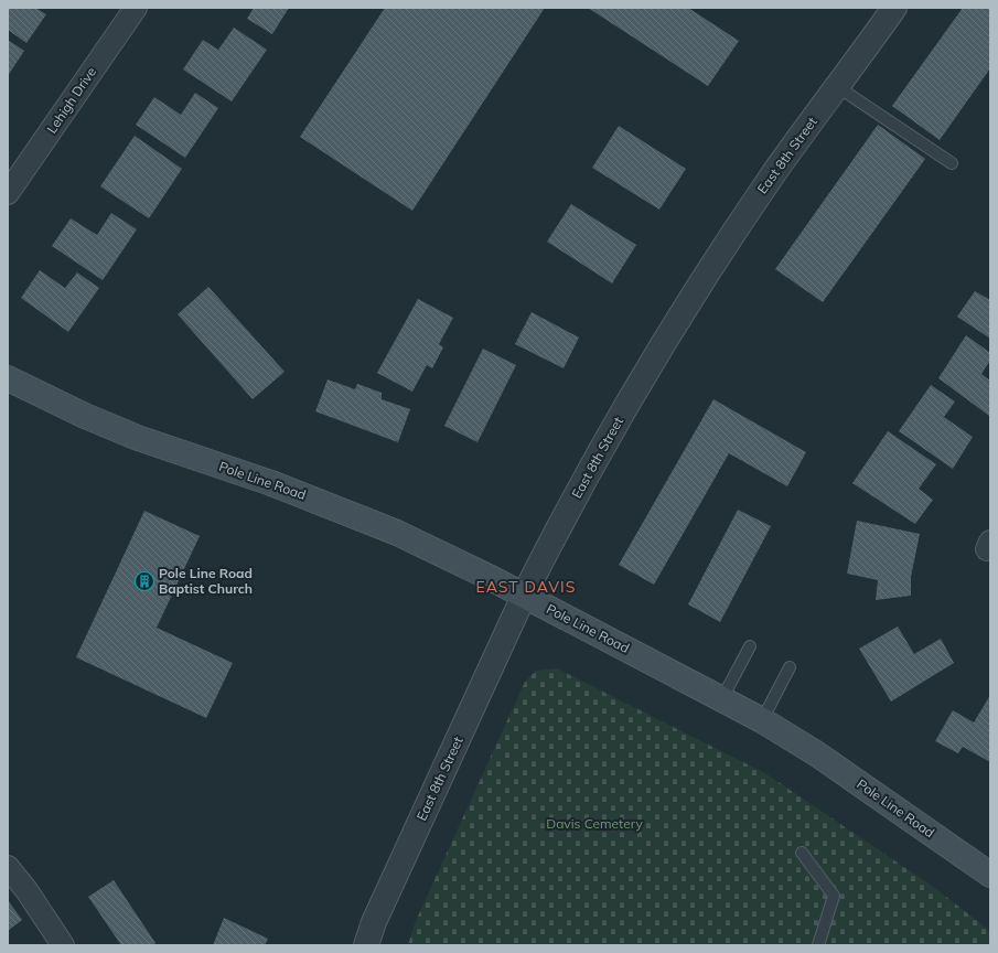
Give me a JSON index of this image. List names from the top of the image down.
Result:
{
  "streets": {
    "main road": ["Pole Line Road"],
    "street": ["Lehigh Drive", "East 8th Street"]
  },
  "crossings": [
    ["East 8th Street", "Pole Line Road"]
  ],
  "districts": ["EAST DAVIS"],
  "parks": ["Davis Cemetery"],
  "places": {
    "building": ["Pole Line Road Baptist Church"]
  }
}
